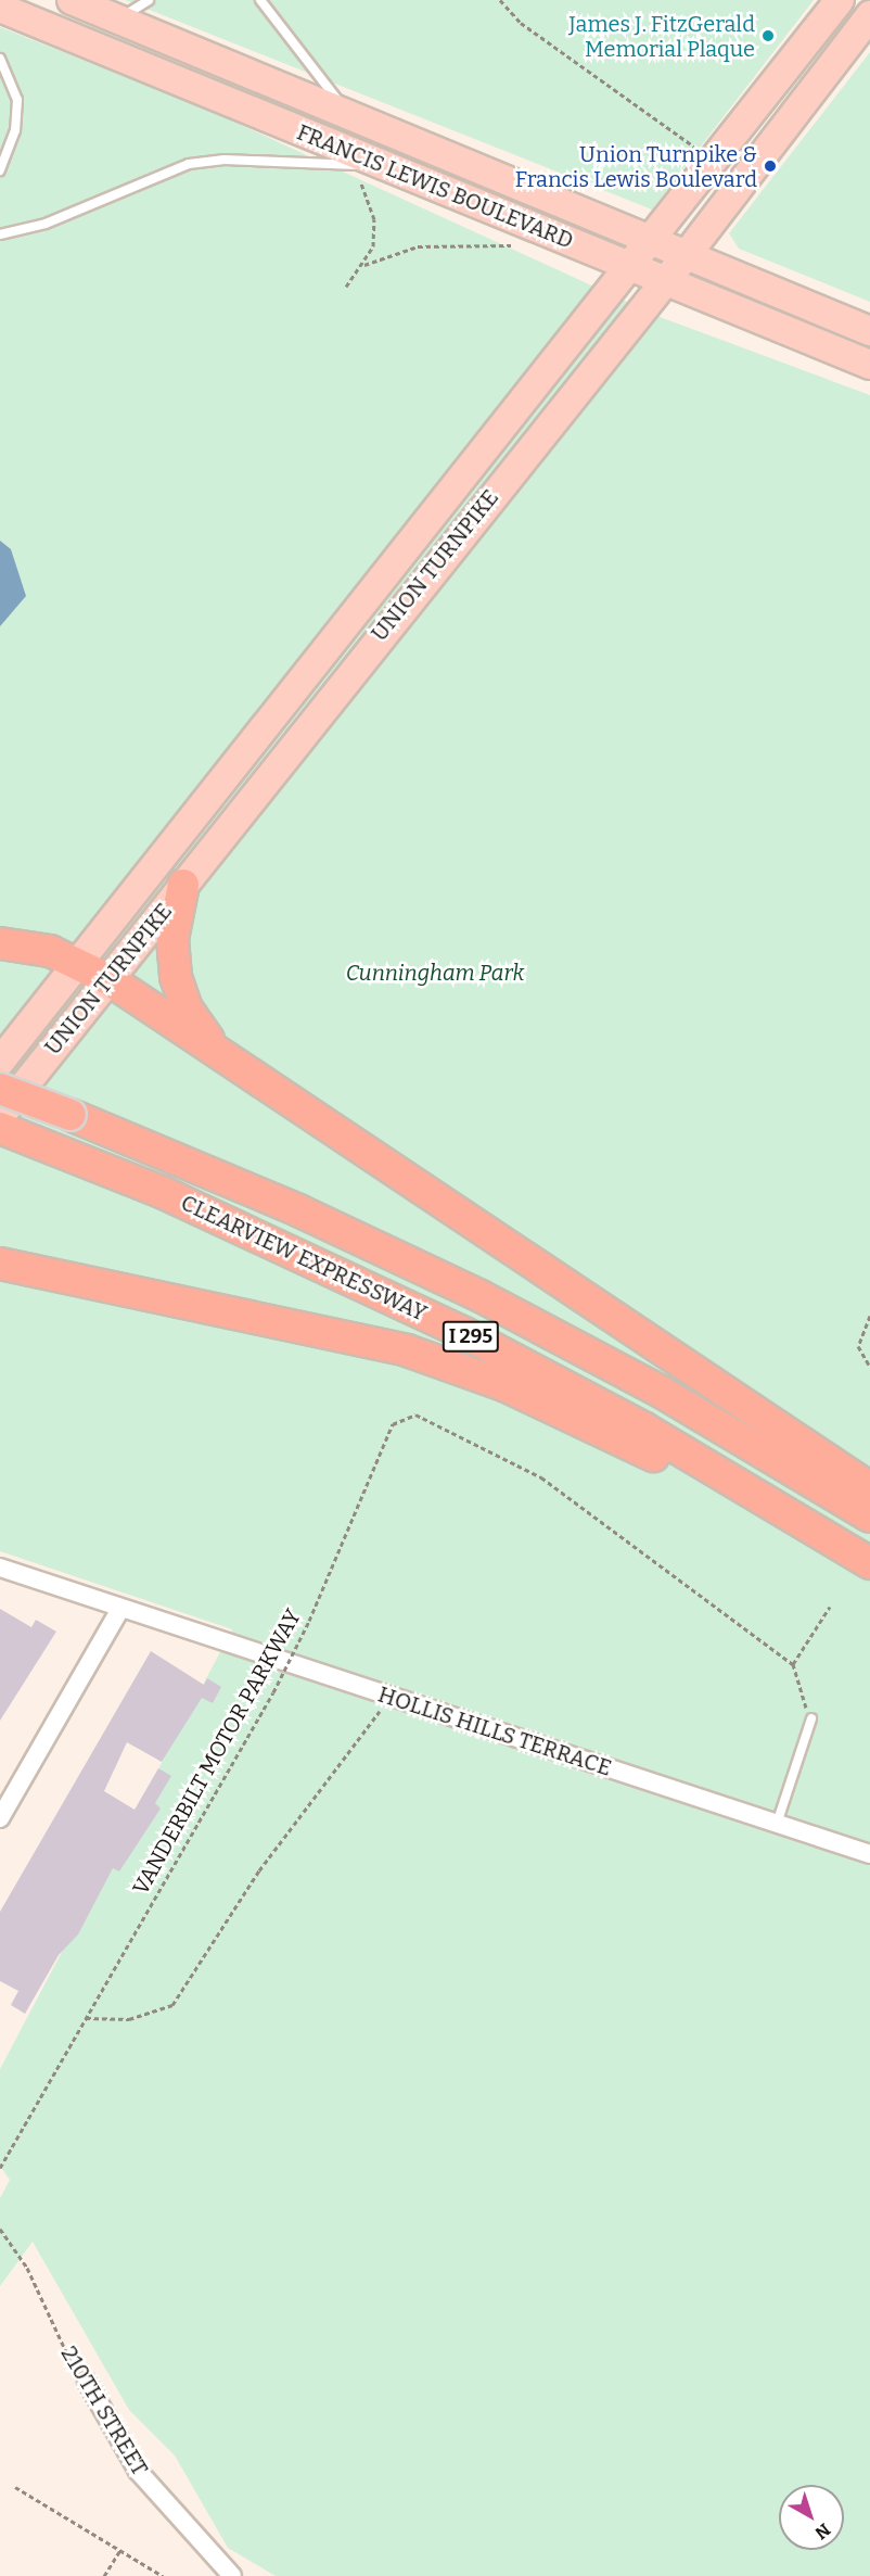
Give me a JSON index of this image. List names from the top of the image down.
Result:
{
  "streets": {
    "highway": ["CLEARVIEW EXPRESSWAY", "I 295"],
    "main road": ["FRANCIS LEWIS BOULEVARD", "UNION TURNPIKE"],
    "street": ["HOLLIS HILLS TERRACE", "210TH STREET"],
    "path": ["VANDERBILT MOTOR PARKWAY"]
  },
  "crossings": [
    ["FRANCIS LEWIS BOULEVARD", "UNION TURNPIKE"]
  ],
  "parks": ["Cunningham Park"],
  "places": ["James J. FitzGerald Memorial Plaque", "Union Turnpike & Francis Lewis Boulevard"],
  "north": "bottom right"
}
